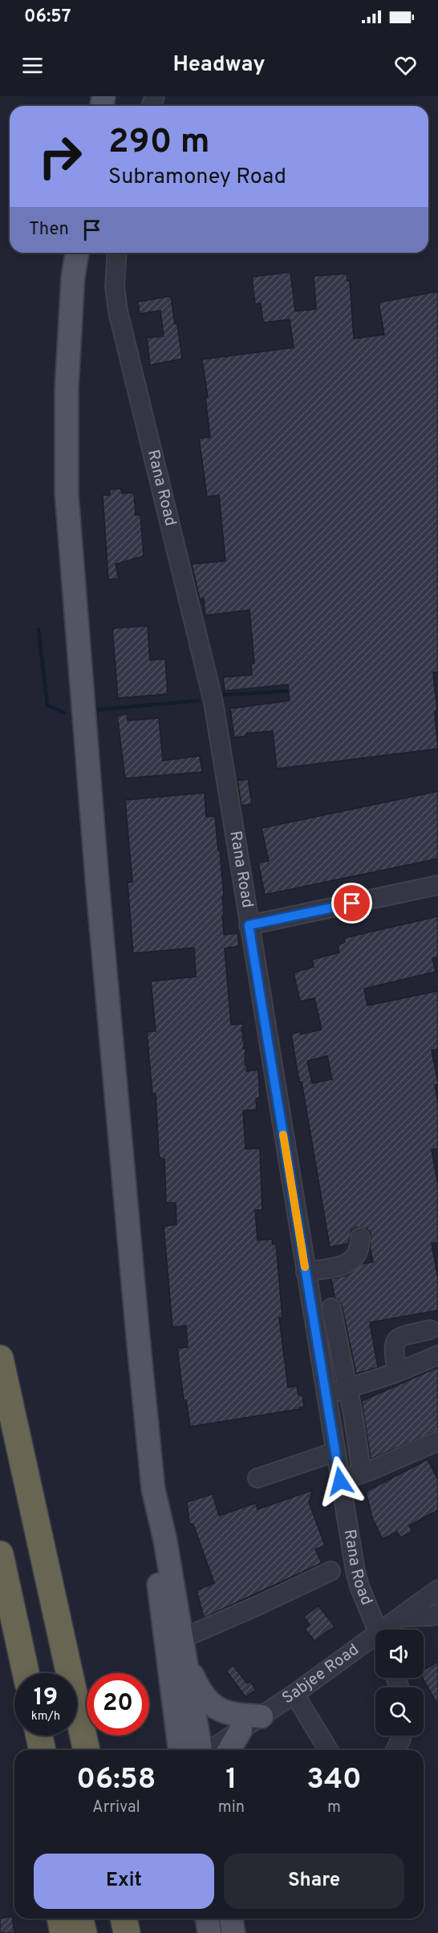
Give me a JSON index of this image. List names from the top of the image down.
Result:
{
  "streets": {
    "street": ["Rana Road", "Sabjee Road"]
  },
  "page": {
    "status": "06:57",
    "header": "Headway",
    "turn": ["290 m", "Subramoney Road"],
    "then": "Then",
    "speed": "19 km/h",
    "limit": "20",
    "eta": [
      "06:58",
      "Arrival",
      "1",
      "min",
      "340",
      "m"
    ],
    "buttons": ["Exit", "Share"]
  }
}
